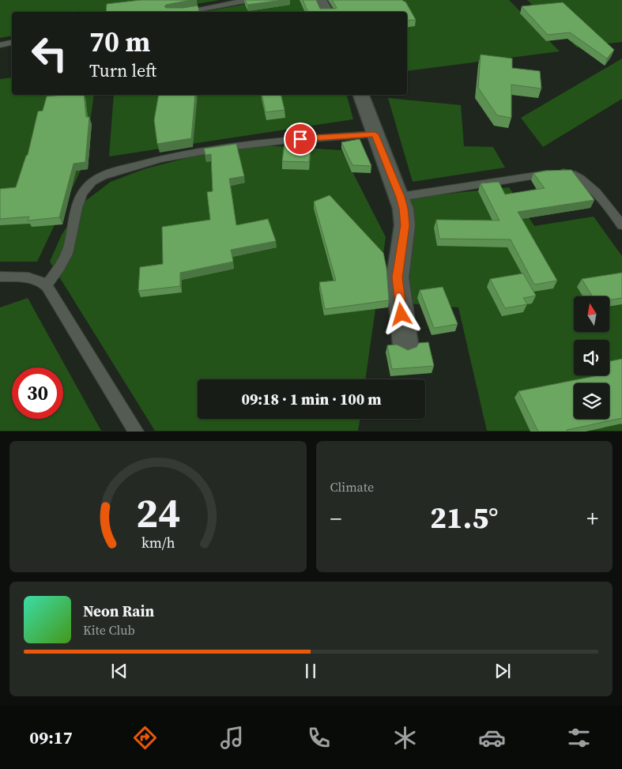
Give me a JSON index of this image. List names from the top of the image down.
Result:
{
  "north": "top",
  "page": {
    "turn": ["70 m", "Turn left"],
    "limit": "30",
    "trip": "09:18 · 1 min · 100 m",
    "tile": "Climate",
    "heat": ["−", "21.5°", "+"],
    "song": ["Neon Rain", "Kite Club"],
    "tabs": "09:17",
    "gauge": ["24", "km/h"]
  }
}
